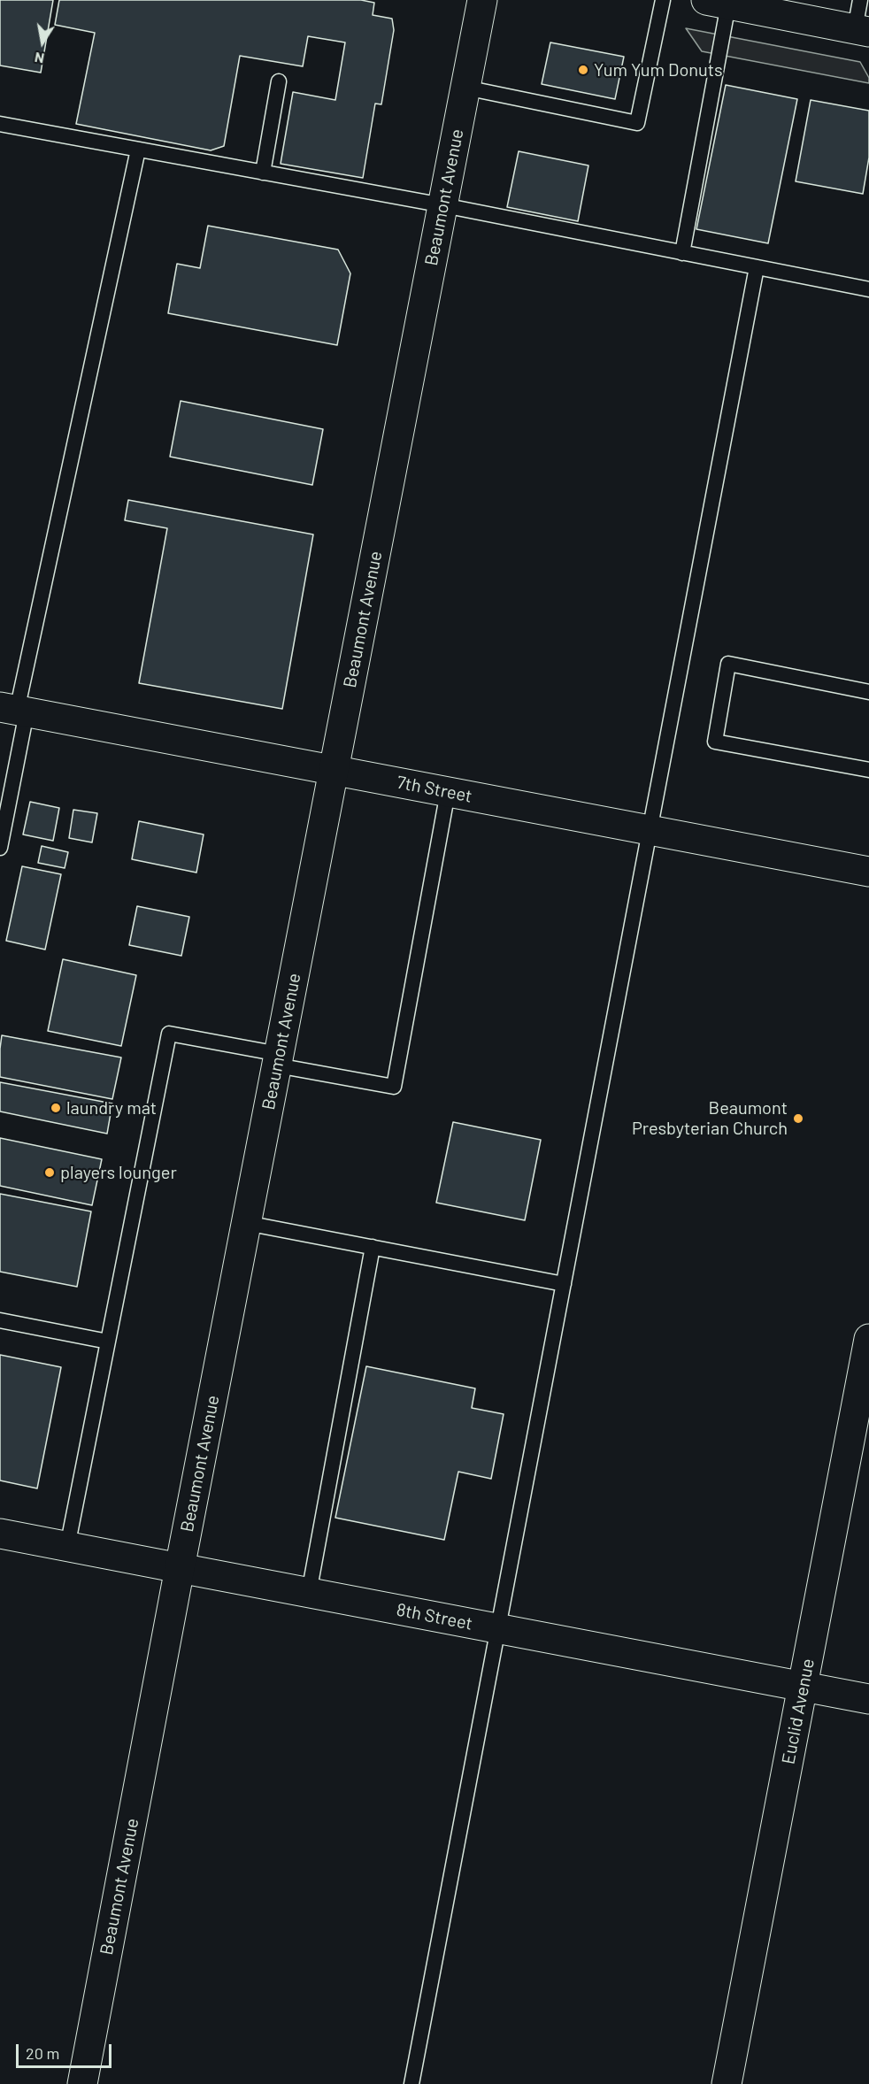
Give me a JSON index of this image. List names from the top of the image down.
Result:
{
  "streets": {
    "street": [
      "Beaumont Avenue",
      "7th Street",
      "8th Street",
      "Euclid Avenue"
    ]
  },
  "crossings": [
    ["Beaumont Avenue", "7th Street"],
    ["Beaumont Avenue", "8th Street"],
    ["8th Street", "Euclid Avenue"]
  ],
  "places": [
    "Yum Yum Donuts",
    "laundry mat",
    "Beaumont Presbyterian Church",
    "players lounger"
  ],
  "scale_bar": "20 m",
  "north": "bottom"
}
